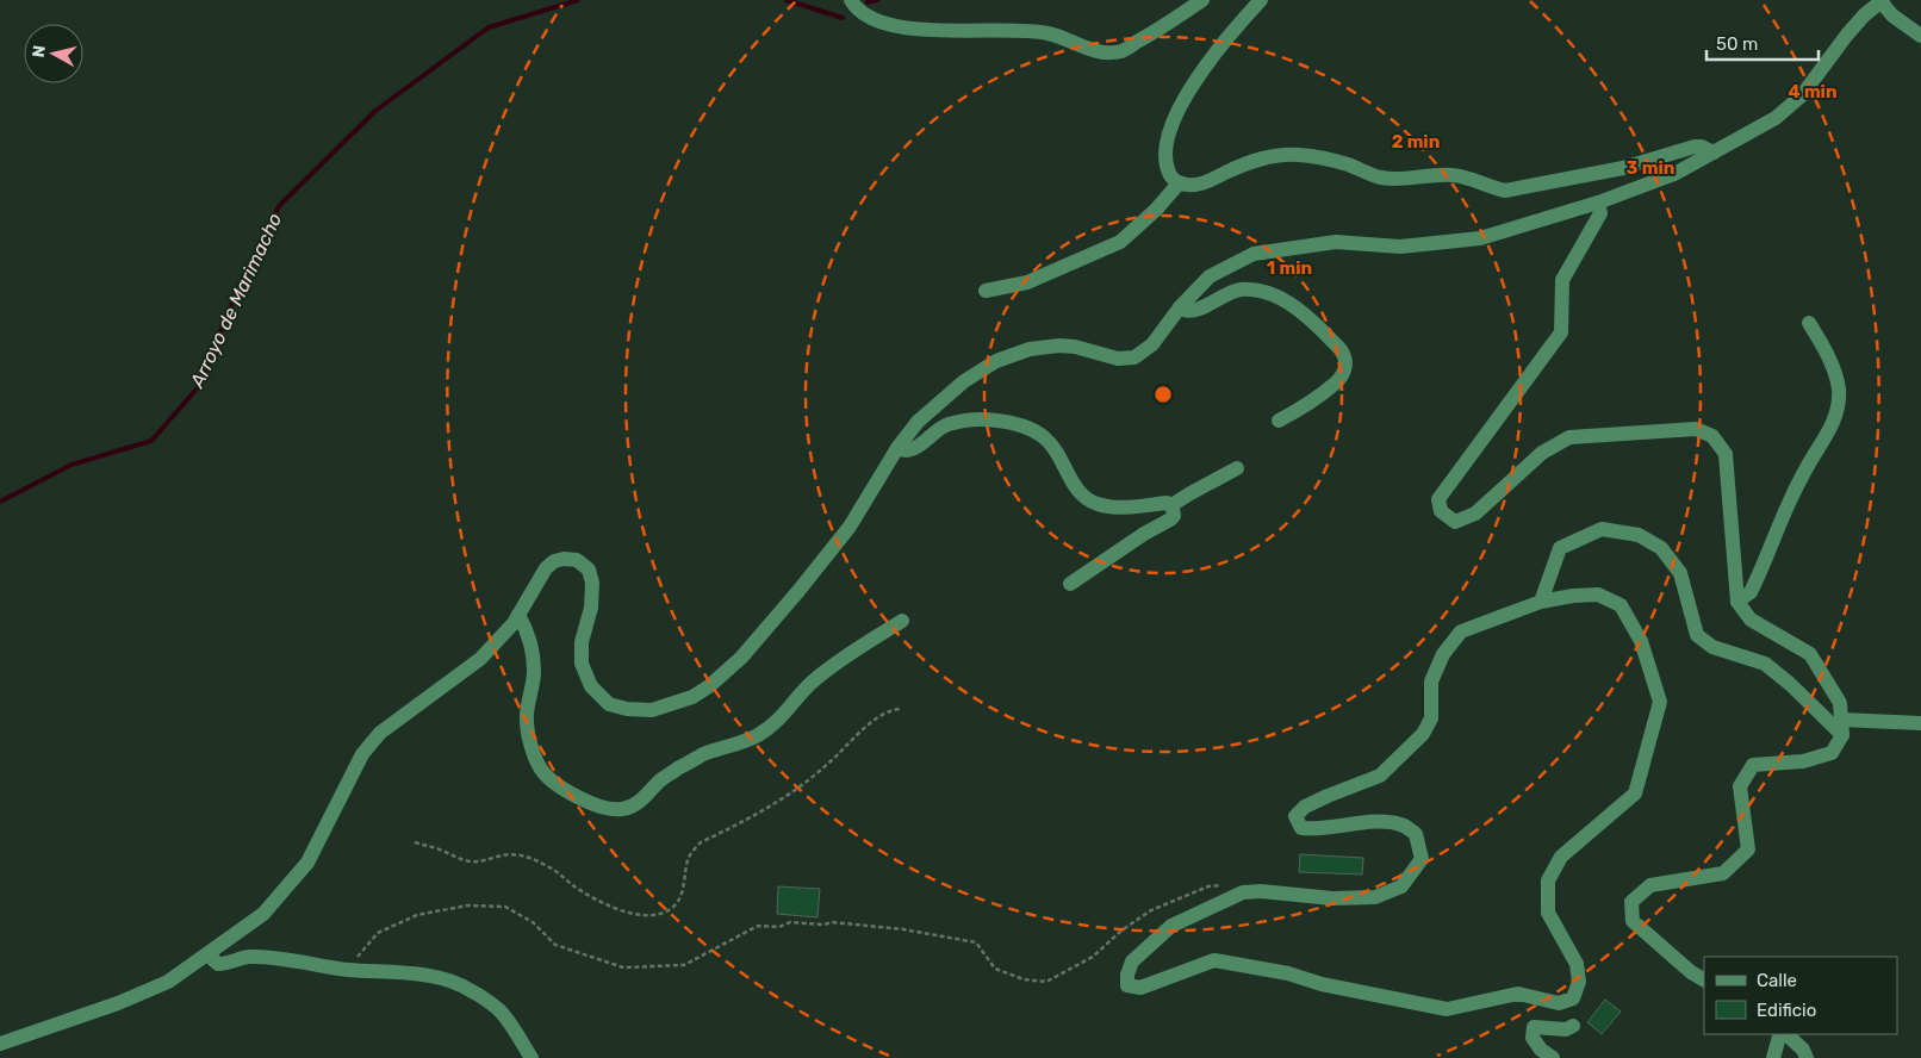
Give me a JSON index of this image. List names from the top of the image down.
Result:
{
  "water": ["Arroyo de Marimacho"],
  "legend": ["Calle", "Edificio"],
  "scale_bar": "50 m",
  "north": "left",
  "rings": [
    "4 min",
    "2 min",
    "3 min",
    "1 min"
  ]
}
